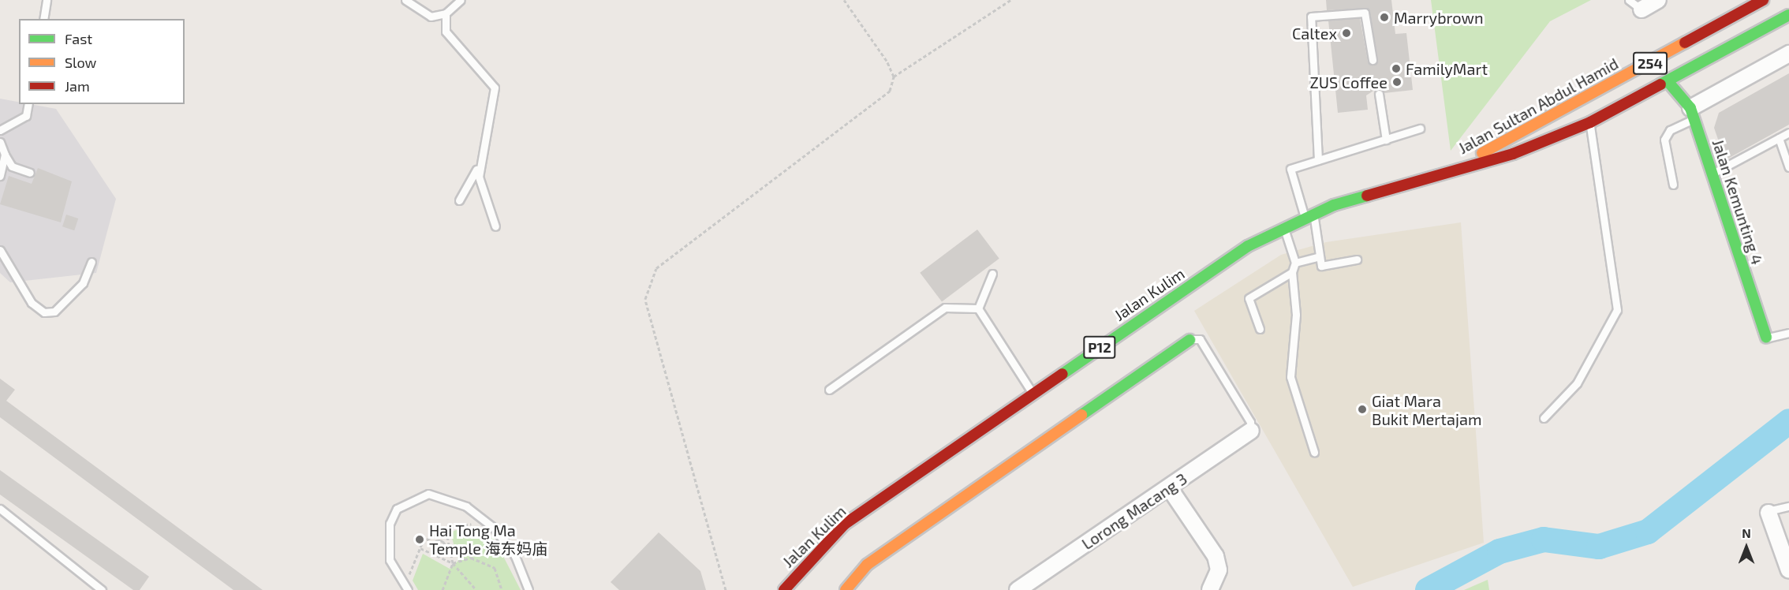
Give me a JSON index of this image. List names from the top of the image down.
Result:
{
  "streets": {
    "main road": [
      "254",
      "Jalan Sultan Abdul Hamid",
      "Jalan Kemunting 4",
      "Jalan Kulim",
      "P12"
    ],
    "street": ["Lorong Macang 3"]
  },
  "crossings": [
    ["Jalan Sultan Abdul Hamid", "Jalan Kemunting 4"],
    ["Jalan Sultan Abdul Hamid", "Jalan Kulim"]
  ],
  "places": [
    "Marrybrown",
    "Caltex",
    "FamilyMart",
    "ZUS Coffee",
    "Giat Mara Bukit Mertajam",
    "Hai Tong Ma Temple 海东妈庙"
  ],
  "legend": ["Fast", "Slow", "Jam"],
  "north": "top"
}
